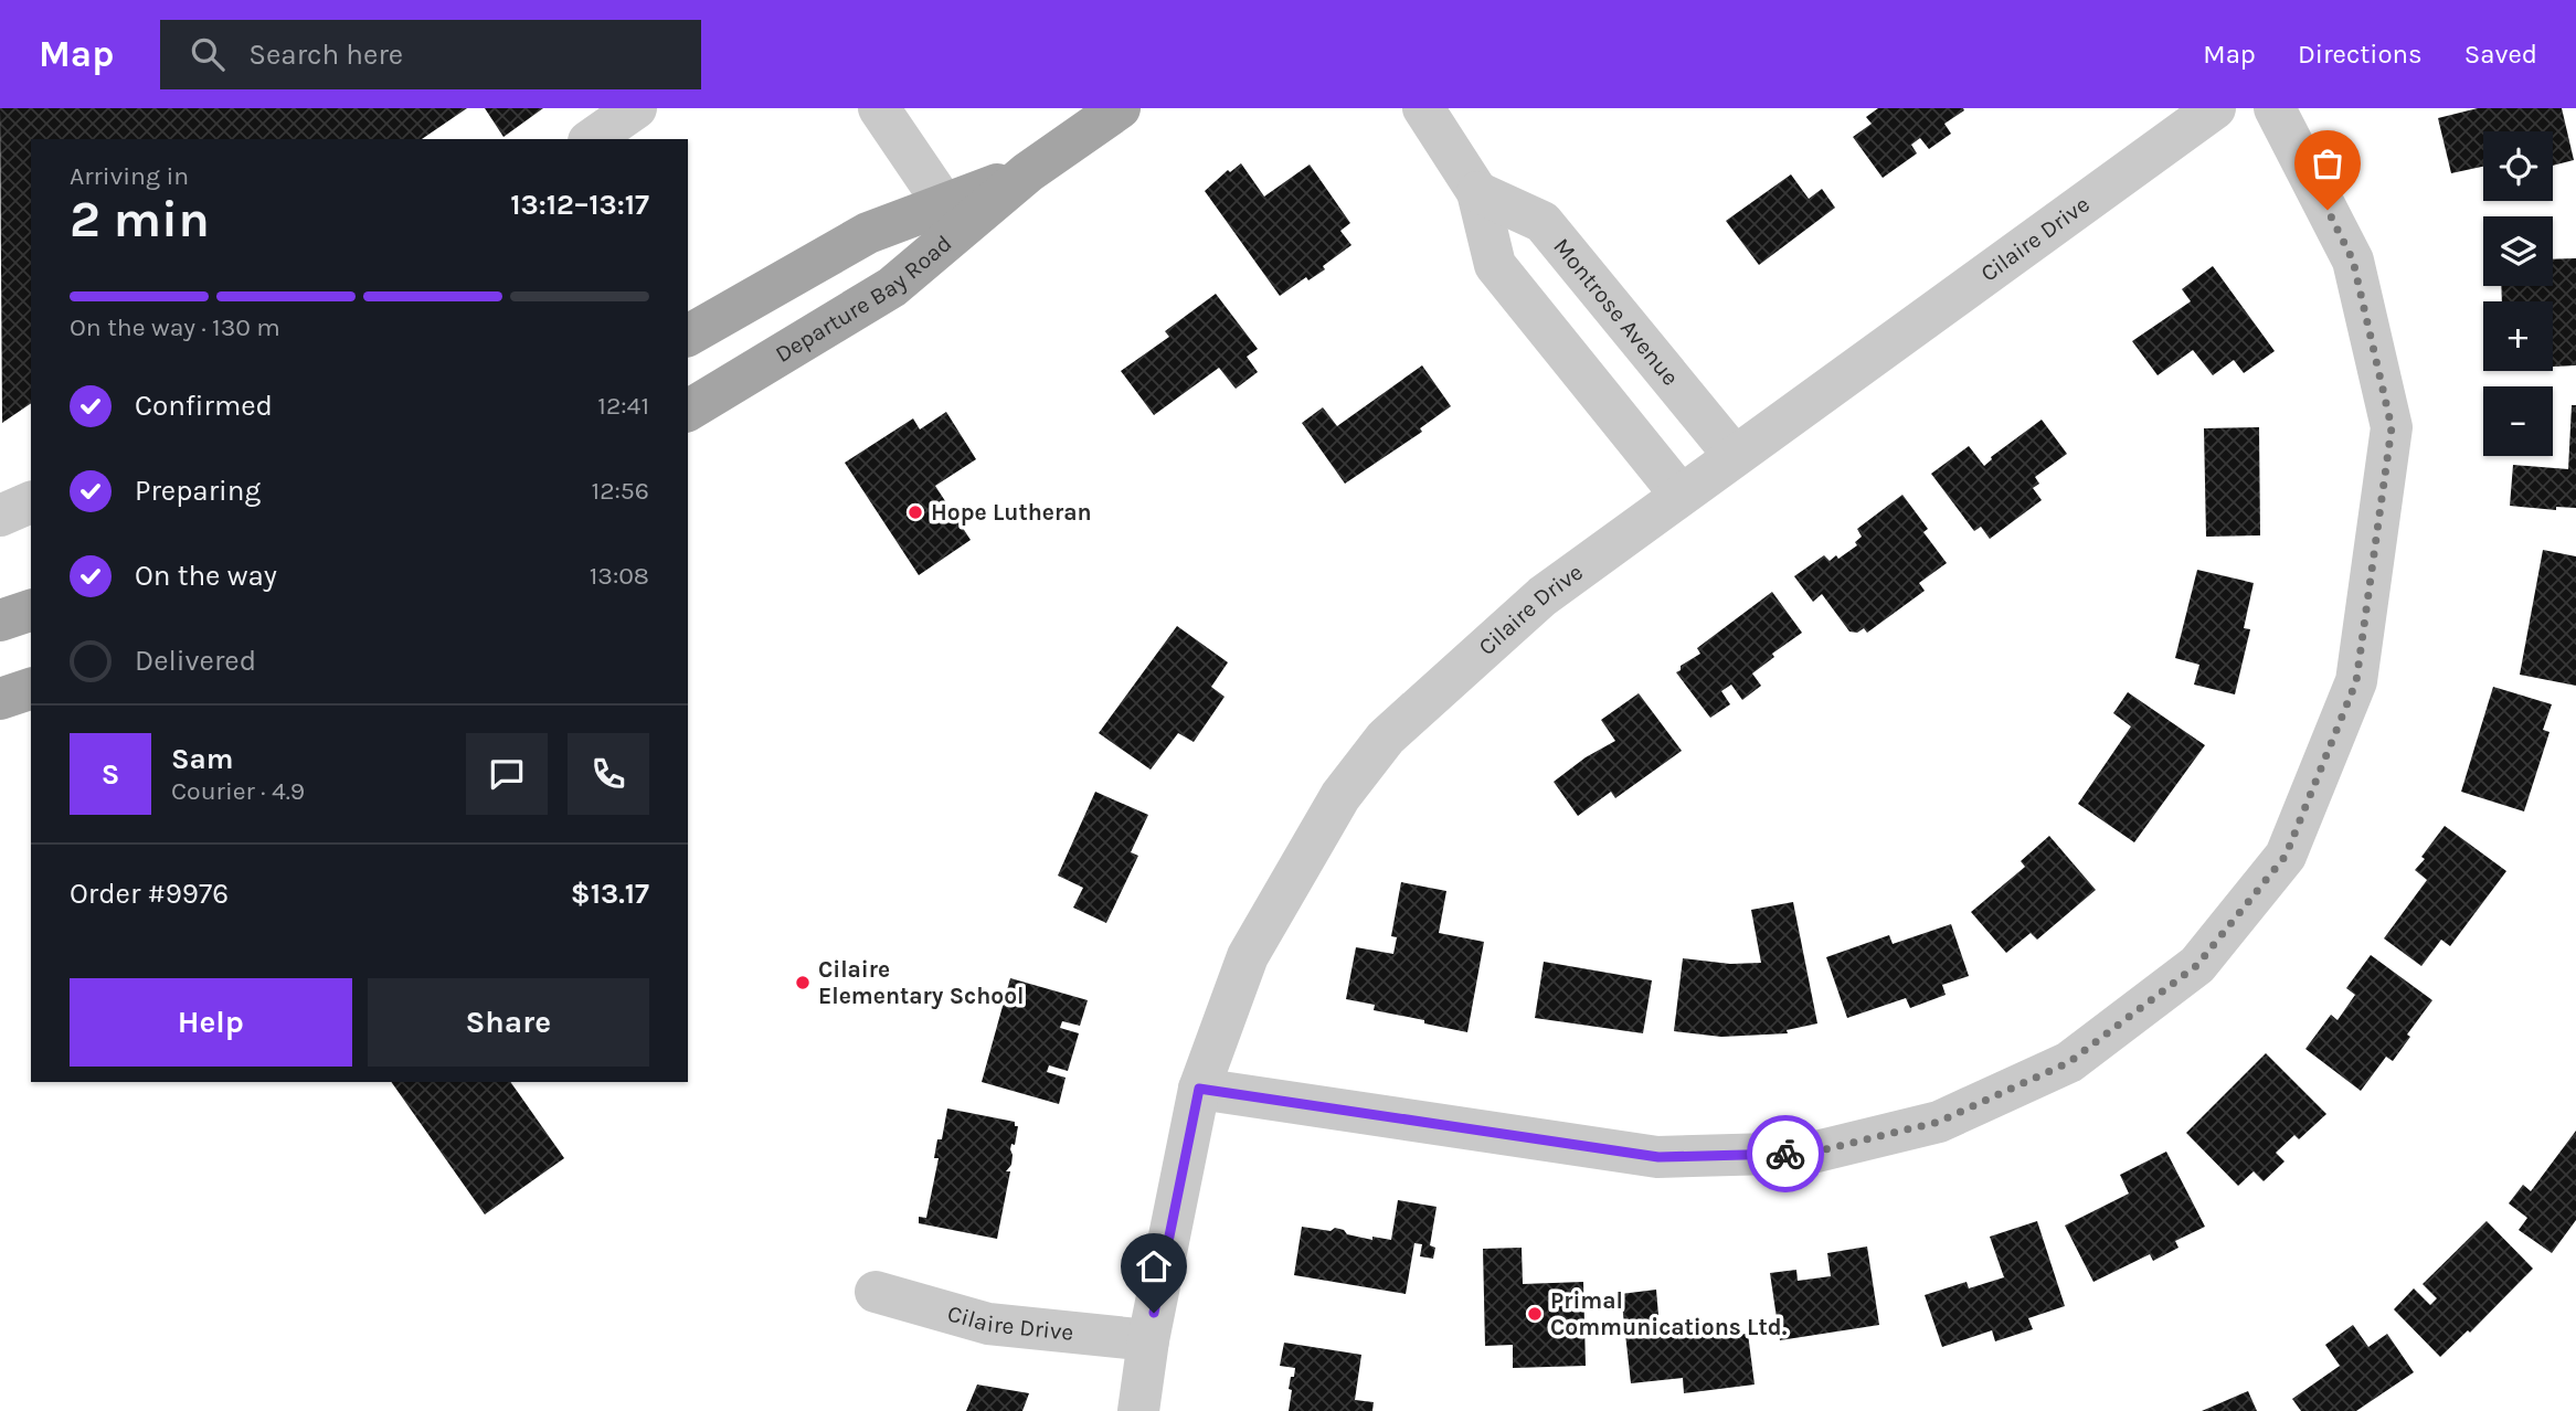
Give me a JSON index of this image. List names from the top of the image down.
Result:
{
  "streets": {
    "main road": ["Departure Bay Road"],
    "street": ["Cilaire Drive", "Montrose Avenue"]
  },
  "crossings": [
    ["Cilaire Drive", "Montrose Avenue"]
  ],
  "places": ["Hope Lutheran", "Cilaire Elementary School", "Primal Communications Ltd."],
  "page": {
    "header": "Map",
    "search": "Search here",
    "nav": ["Map", "Directions", "Saved"],
    "map_buttons": ["+", "−"],
    "heading": ["2 min", "Arriving in", "13:12–13:17"],
    "panel": [
      "Sam",
      "Courier · 4.9",
      "Order #9976",
      "$13.17"
    ],
    "bar": "On the way · 130 m",
    "list": [
      ["Confirmed", "12:41"],
      ["Preparing", "12:56"],
      ["On the way", "13:08"],
      "Delivered"
    ],
    "round": "S",
    "buttons": ["Help", "Share"]
  }
}
